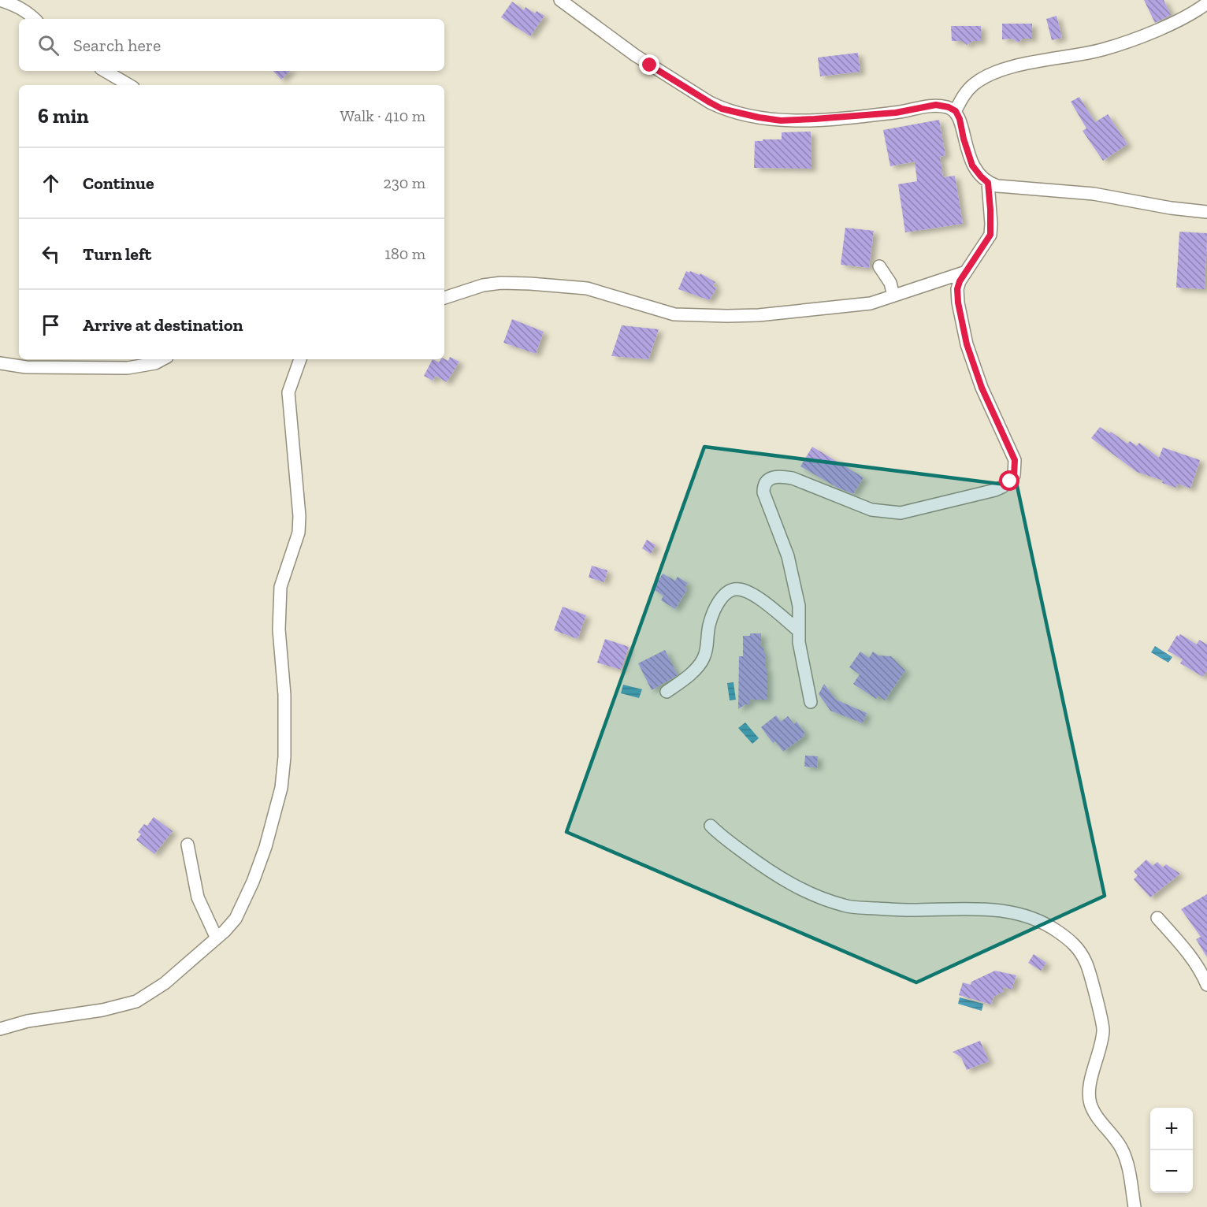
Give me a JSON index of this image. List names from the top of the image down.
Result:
{
  "page": {
    "search": "Search here",
    "heading": ["6 min", "Walk · 410 m"],
    "list": [
      ["Continue", "230 m"],
      ["Turn left", "180 m"],
      "Arrive at destination"
    ],
    "map_buttons": ["+", "−"]
  }
}
